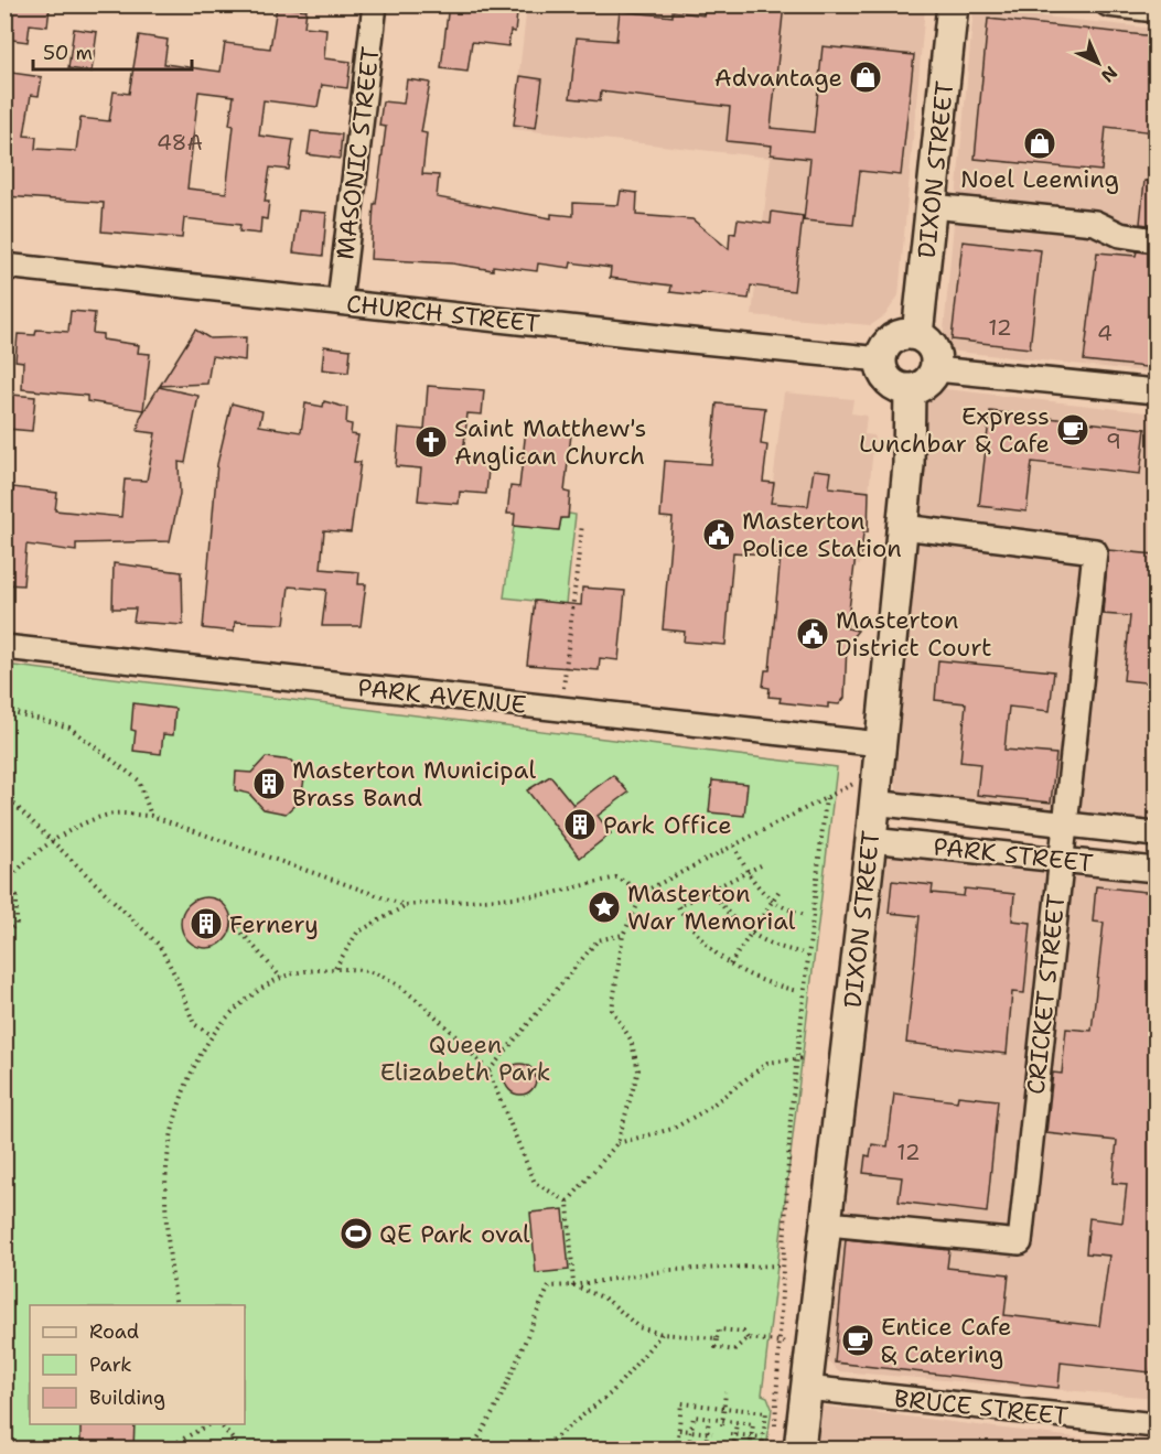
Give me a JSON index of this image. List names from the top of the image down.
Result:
{
  "streets": {
    "main road": ["DIXON STREET"],
    "street": [
      "MASONIC STREET",
      "CHURCH STREET",
      "PARK AVENUE",
      "PARK STREET",
      "CRICKET STREET",
      "BRUCE STREET"
    ]
  },
  "crossings": [
    ["MASONIC STREET", "CHURCH STREET"],
    ["DIXON STREET", "CHURCH STREET"],
    ["DIXON STREET", "PARK AVENUE"],
    ["DIXON STREET", "PARK STREET"],
    ["DIXON STREET", "CRICKET STREET"],
    ["DIXON STREET", "BRUCE STREET"],
    ["PARK STREET", "CRICKET STREET"]
  ],
  "parks": ["Queen Elizabeth Park"],
  "places": {
    "shop": ["Advantage", "Noel Leeming"],
    "cafe": ["Express Lunchbar & Cafe", "Entice Cafe & Catering"],
    "church": ["Saint Matthew's Anglican Church"],
    "public building": ["Masterton Police Station", "Masterton District Court"],
    "building": ["Masterton Municipal Brass Band", "Park Office", "Fernery"],
    "place": ["Masterton War Memorial"],
    "sports": ["QE Park oval"]
  },
  "house_numbers": [
    "48A",
    "12",
    "4",
    "9",
    "12"
  ],
  "legend": ["Road", "Park", "Building"],
  "scale_bar": "50 m",
  "north": "bottom right"
}
